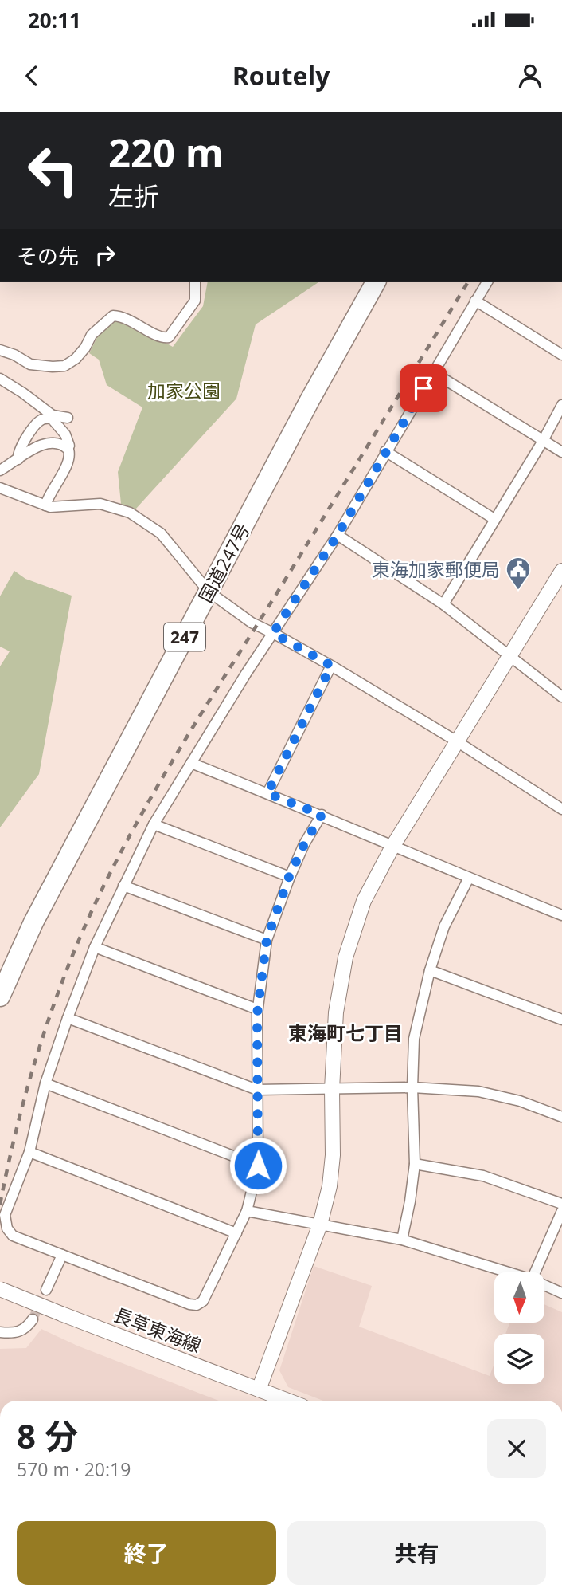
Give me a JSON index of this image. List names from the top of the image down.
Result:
{
  "streets": {
    "highway": ["国道247号", "247"],
    "street": ["長草東海線"]
  },
  "districts": ["東海町七丁目"],
  "parks": ["加家公園"],
  "places": {
    "public building": ["東海加家郵便局"]
  },
  "north": "bottom",
  "page": {
    "status": "20:11",
    "header": "Routely",
    "turn": ["220 m", "左折"],
    "then": "その先",
    "heading": ["8 分", "570 m · 20:19"],
    "buttons": ["終了", "共有"]
  }
}
